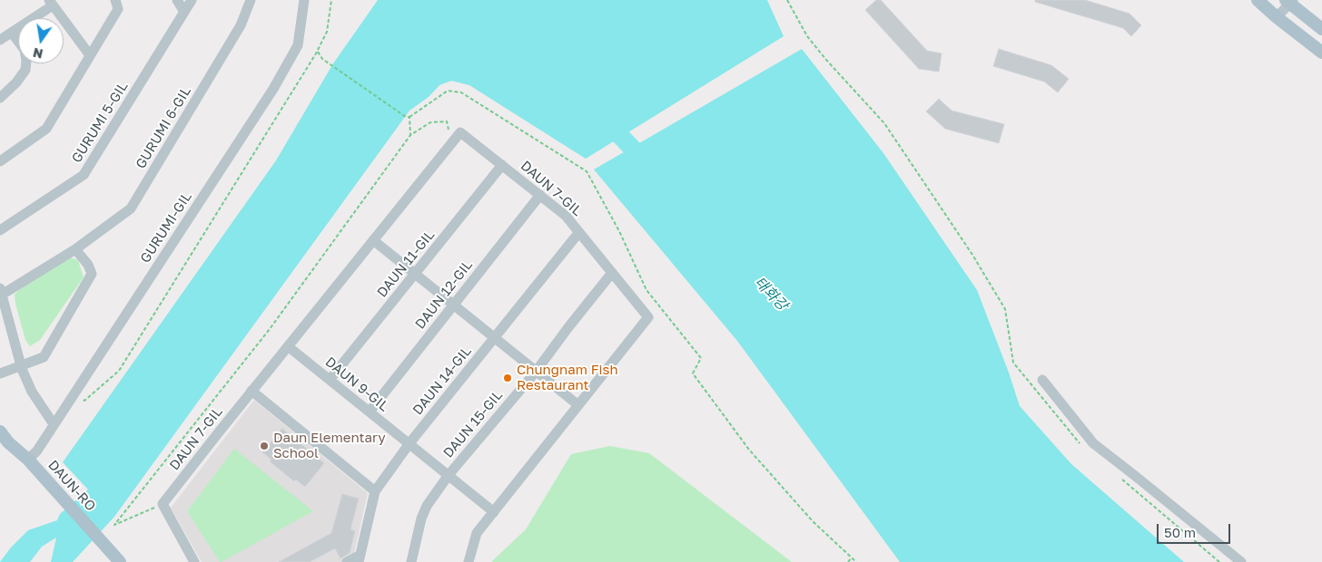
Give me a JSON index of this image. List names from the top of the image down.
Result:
{
  "streets": {
    "main road": ["DAUN-RO"],
    "street": [
      "GURUMI 5-GIL",
      "GURUMI 6-GIL",
      "DAUN 7-GIL",
      "GURUMI-GIL",
      "DAUN 11-GIL",
      "DAUN 12-GIL",
      "DAUN 14-GIL",
      "DAUN 9-GIL",
      "DAUN 15-GIL"
    ]
  },
  "crossings": [
    ["DAUN 7-GIL", "DAUN 11-GIL"],
    ["DAUN 7-GIL", "DAUN 12-GIL"],
    ["DAUN 7-GIL", "DAUN 14-GIL"],
    ["DAUN 7-GIL", "DAUN 9-GIL"],
    ["DAUN 7-GIL", "DAUN 15-GIL"],
    ["GURUMI-GIL", "DAUN-RO"],
    ["DAUN 11-GIL", "DAUN 9-GIL"],
    ["DAUN 12-GIL", "DAUN 9-GIL"],
    ["DAUN 14-GIL", "DAUN 9-GIL"],
    ["DAUN 9-GIL", "DAUN 15-GIL"]
  ],
  "water": ["태화강"],
  "places": ["Chungnam Fish Restaurant", "Daun Elementary School"],
  "scale_bar": "50 m",
  "north": "bottom"
}
